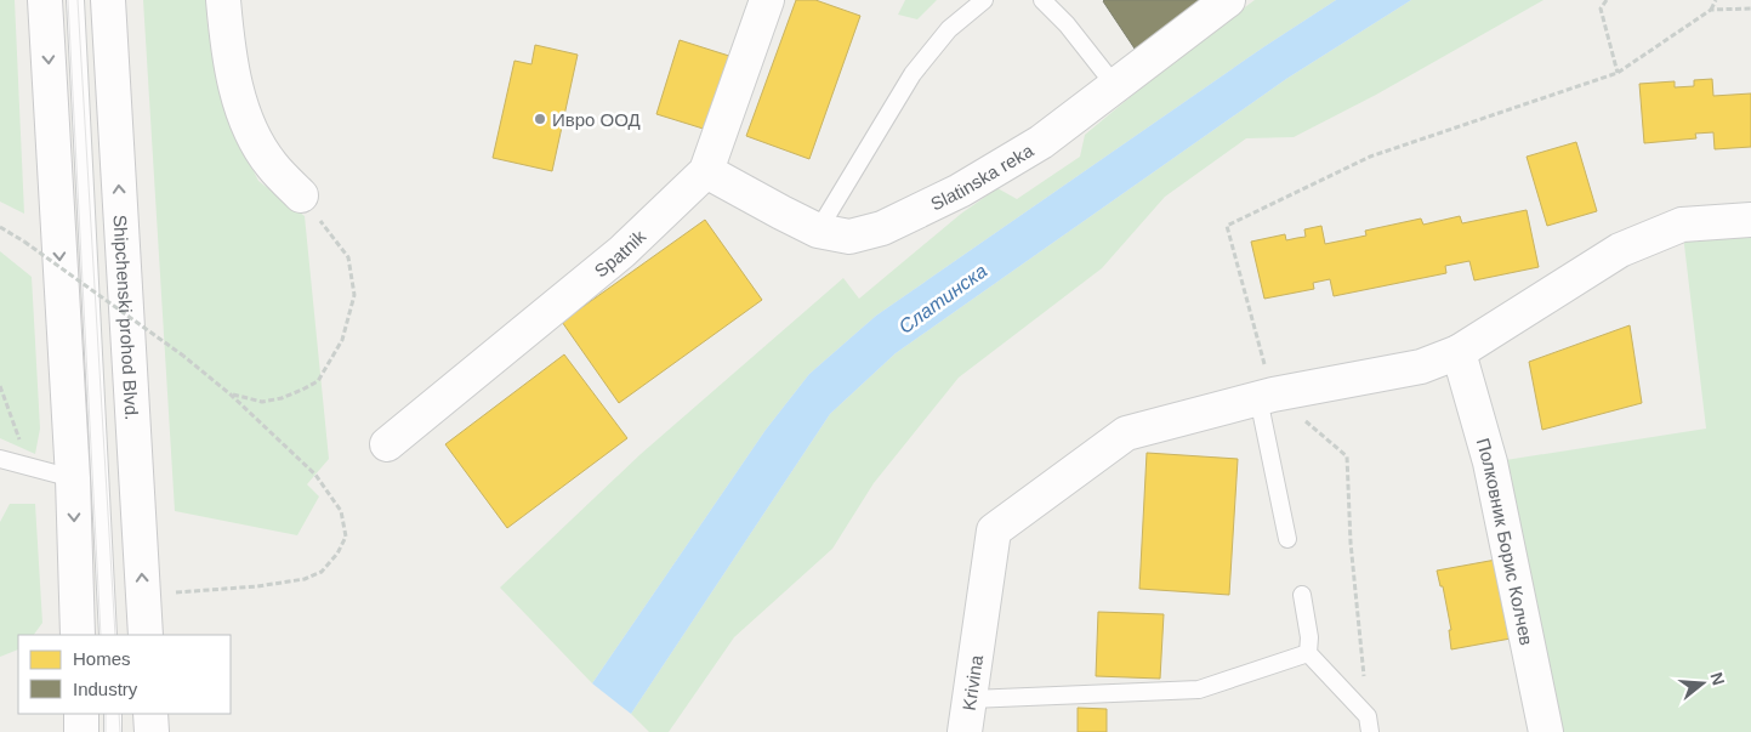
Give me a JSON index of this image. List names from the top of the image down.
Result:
{
  "streets": {
    "street": [
      "Slatinska reka",
      "Spatnik",
      "Shipchenski prohod Blvd.",
      "Полковник Борис Колчев",
      "Krivina"
    ]
  },
  "crossings": [
    ["Slatinska reka", "Spatnik"],
    ["Полковник Борис Колчев", "Krivina"]
  ],
  "water": ["Слатинска"],
  "places": ["Ивро ООД"],
  "legend": ["Homes", "Industry"],
  "north": "right"
}
